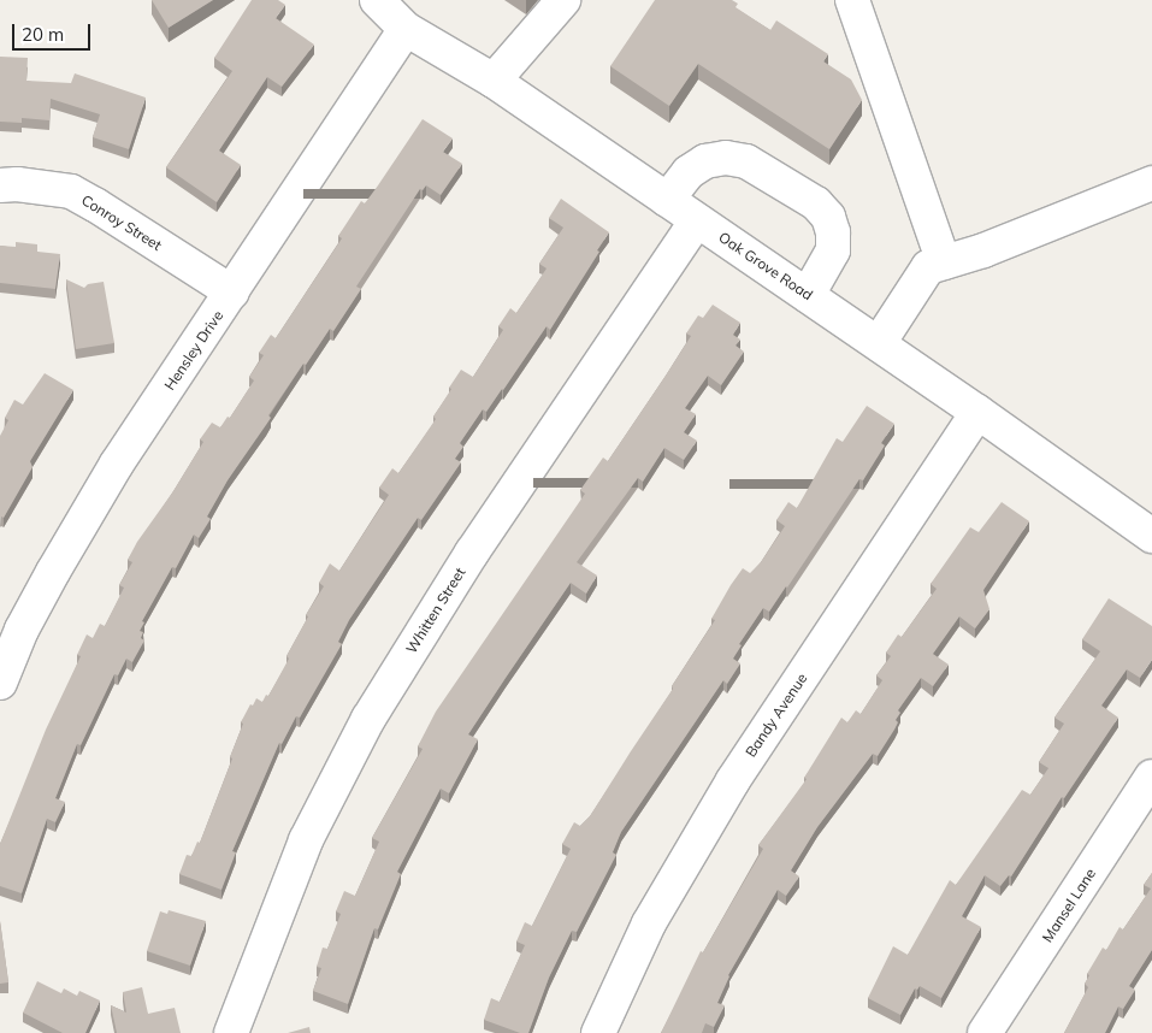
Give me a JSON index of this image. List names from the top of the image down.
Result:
{
  "streets": {
    "street": [
      "Conroy Street",
      "Oak Grove Road",
      "Hensley Drive",
      "Whitten Street",
      "Bandy Avenue",
      "Mansel Lane"
    ]
  },
  "crossings": [
    ["Conroy Street", "Hensley Drive"],
    ["Oak Grove Road", "Hensley Drive"],
    ["Oak Grove Road", "Whitten Street"],
    ["Oak Grove Road", "Bandy Avenue"]
  ],
  "scale_bar": "20 m"
}
